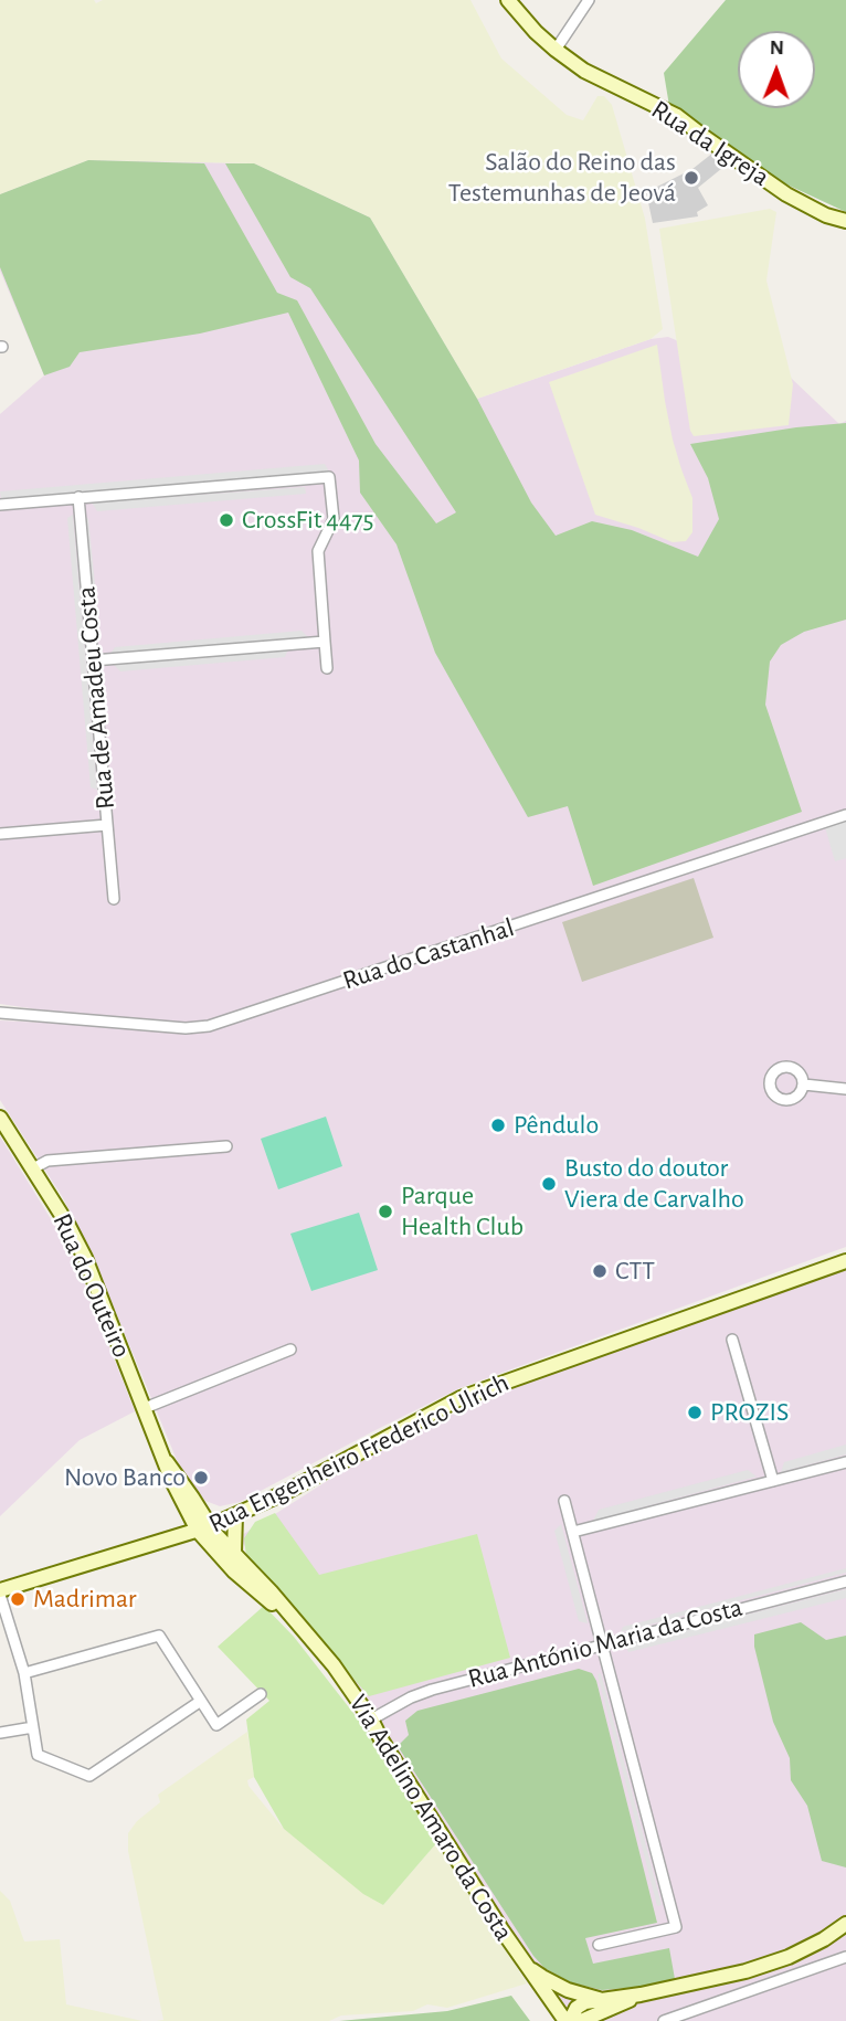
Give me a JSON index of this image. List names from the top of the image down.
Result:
{
  "streets": {
    "main road": [
      "Rua da Igreja",
      "Rua do Outeiro",
      "Rua Engenheiro Frederico Ulrich",
      "Via Adelino Amaro da Costa"
    ],
    "street": ["Rua de Amadeu Costa", "Rua do Castanhal", "Rua António Maria da Costa"]
  },
  "crossings": [
    ["Rua do Outeiro", "Rua Engenheiro Frederico Ulrich"],
    ["Rua do Outeiro", "Via Adelino Amaro da Costa"],
    ["Rua Engenheiro Frederico Ulrich", "Via Adelino Amaro da Costa"],
    ["Rua António Maria da Costa", "Via Adelino Amaro da Costa"]
  ],
  "places": [
    "Salão do Reino das Testemunhas de Jeová",
    "CrossFit 4475",
    "Pêndulo",
    "Busto do doutor Viera de Carvalho",
    "Parque Health Club",
    "CTT",
    "PROZIS",
    "Novo Banco",
    "Madrimar"
  ],
  "north": "top"
}
